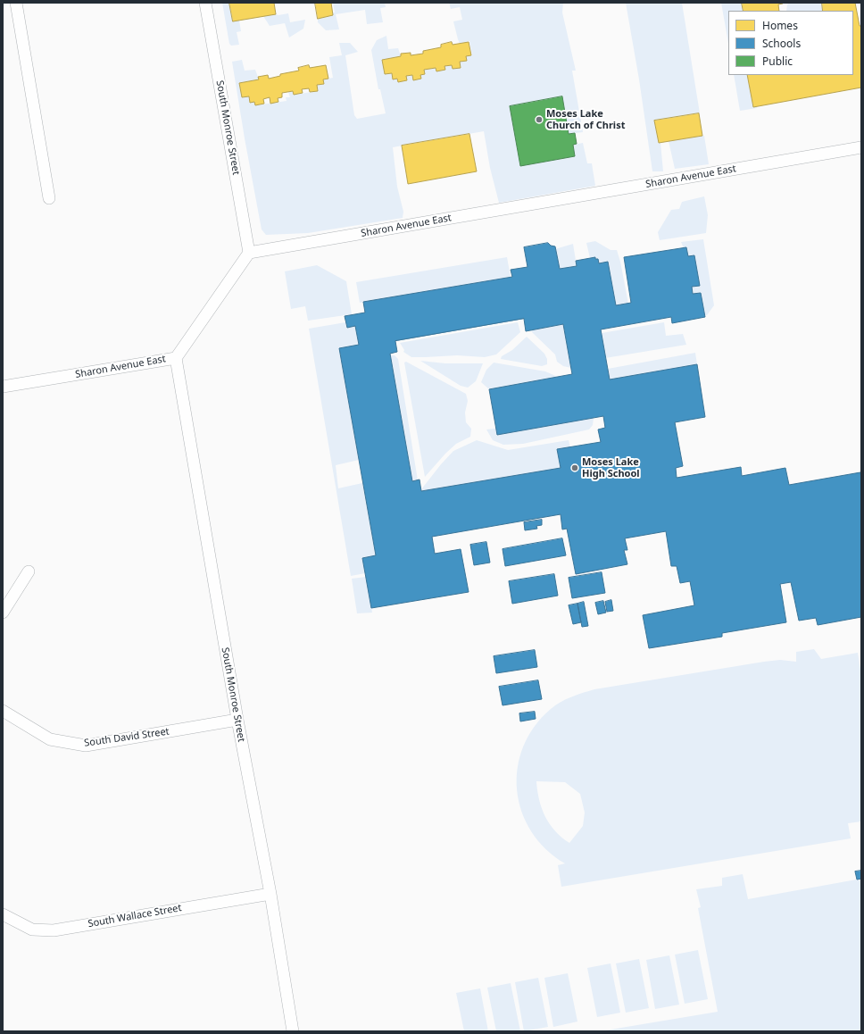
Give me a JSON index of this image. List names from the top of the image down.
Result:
{
  "streets": {
    "street": [
      "South Monroe Street",
      "Sharon Avenue East",
      "South David Street",
      "South Wallace Street"
    ]
  },
  "crossings": [
    ["South Monroe Street", "Sharon Avenue East"],
    ["South Monroe Street", "South David Street"],
    ["South Monroe Street", "South Wallace Street"]
  ],
  "places": ["Moses Lake Church of Christ", "Moses Lake High School"],
  "legend": ["Homes", "Schools", "Public"]
}
